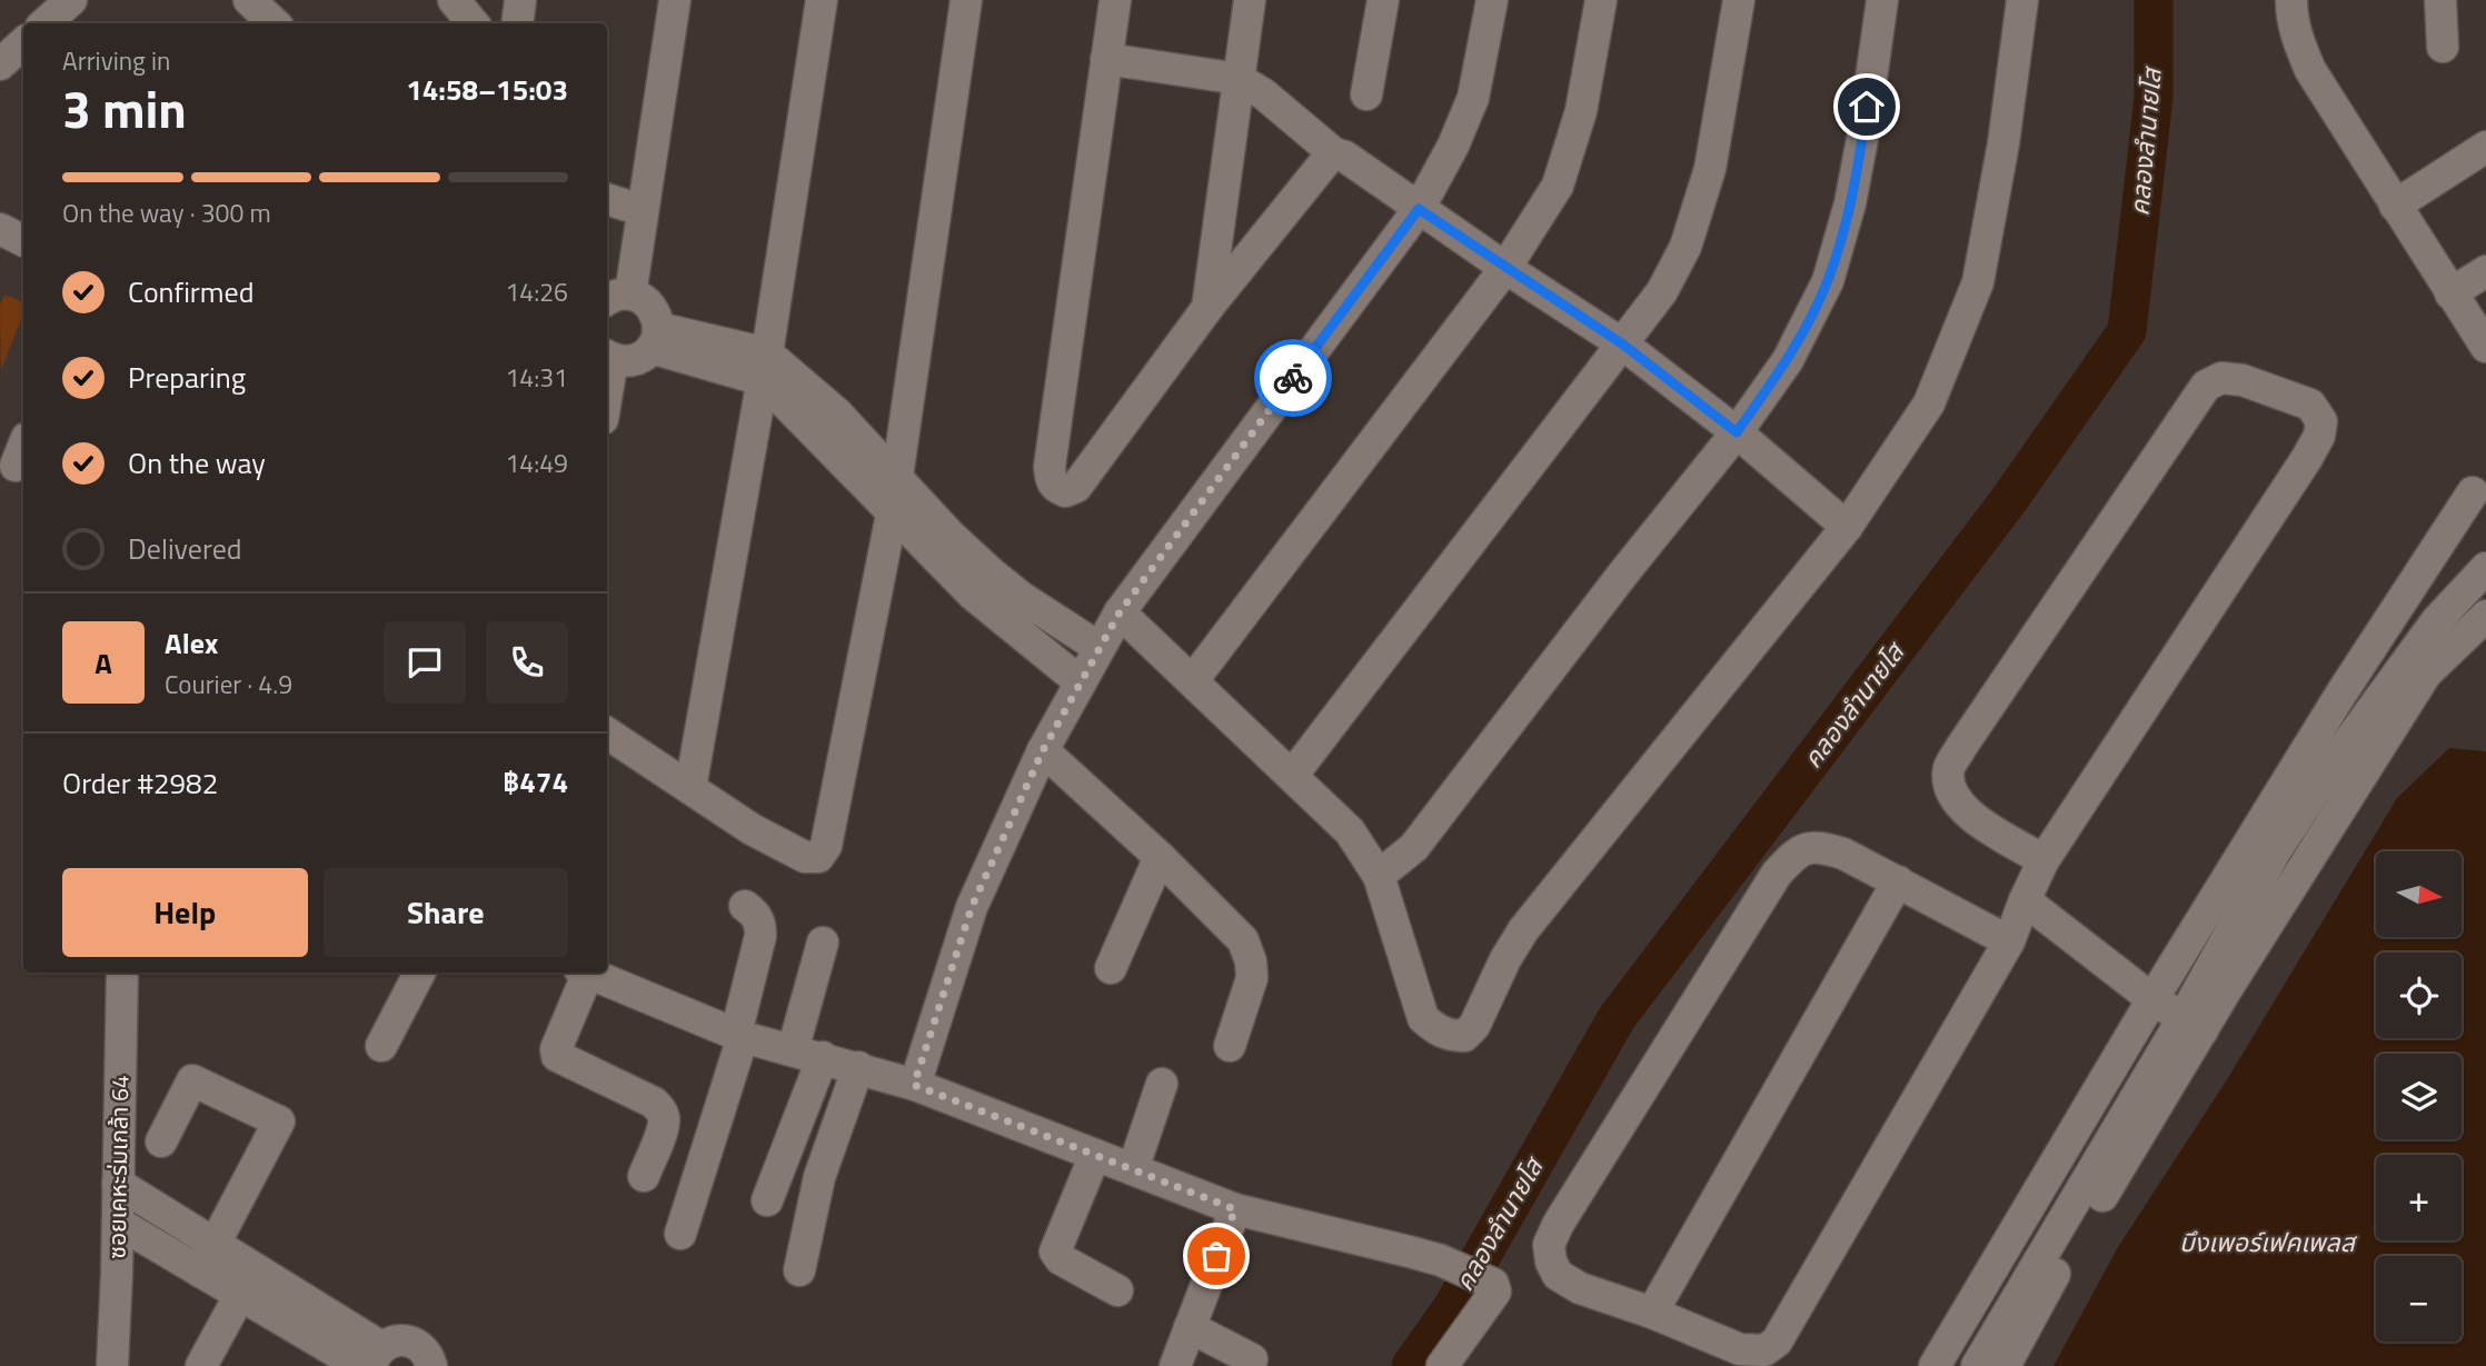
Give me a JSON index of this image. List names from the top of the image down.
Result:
{
  "streets": {
    "street": ["ซอยเคหะร่มเกล้า 64"]
  },
  "water": ["คลองลำนายโส", "บึงเพอร์เฟคเพลส"],
  "north": "right",
  "page": {
    "heading": ["3 min", "Arriving in", "14:58–15:03"],
    "panel": [
      "Alex",
      "Courier · 4.9",
      "Order #2982",
      "฿474"
    ],
    "bar": "On the way · 300 m",
    "list": [
      ["Confirmed", "14:26"],
      ["Preparing", "14:31"],
      ["On the way", "14:49"],
      "Delivered"
    ],
    "round": "A",
    "map_buttons": ["+", "−"],
    "buttons": ["Help", "Share"]
  }
}
